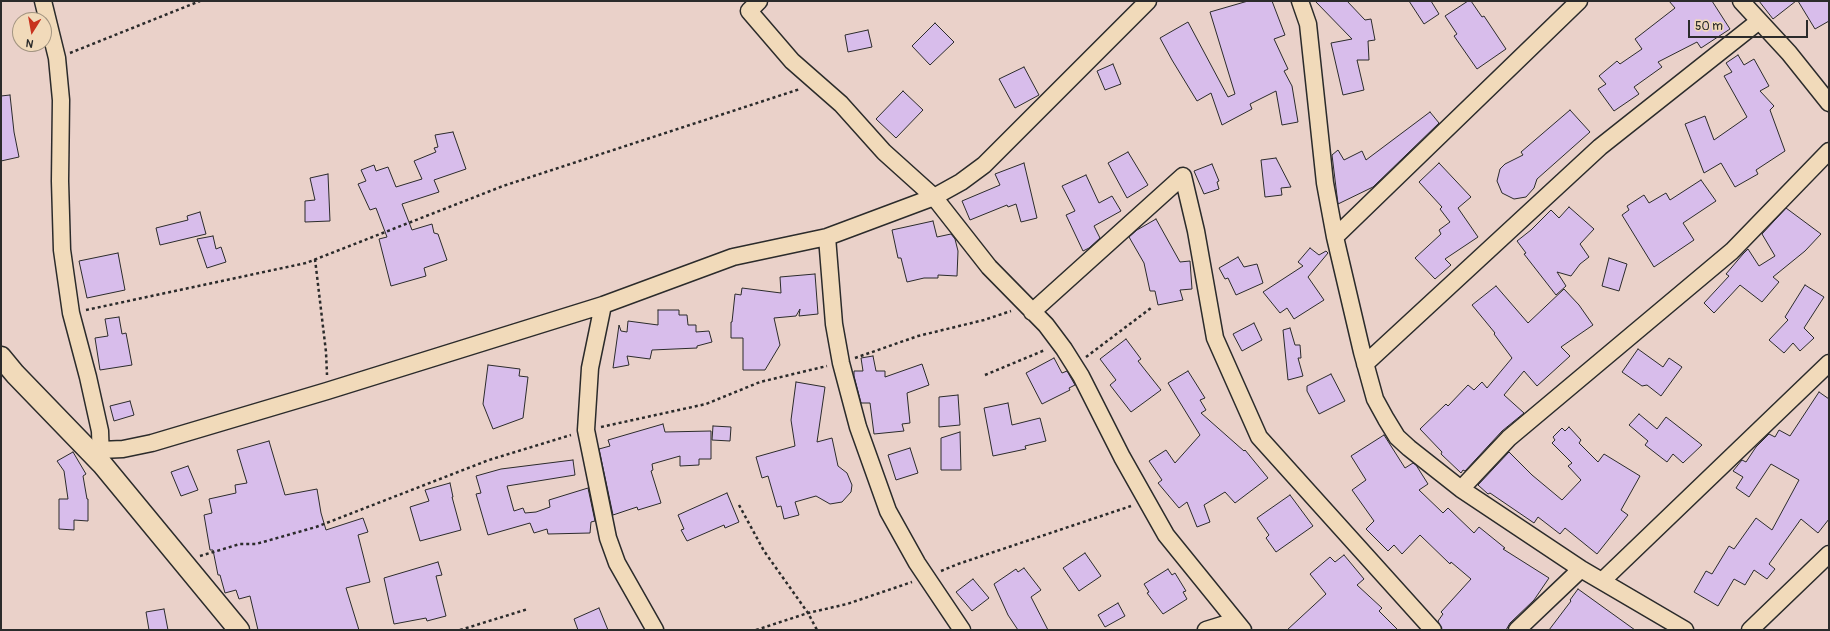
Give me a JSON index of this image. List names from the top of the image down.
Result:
{
  "scale_bar": "50 m",
  "north": "bottom"
}
